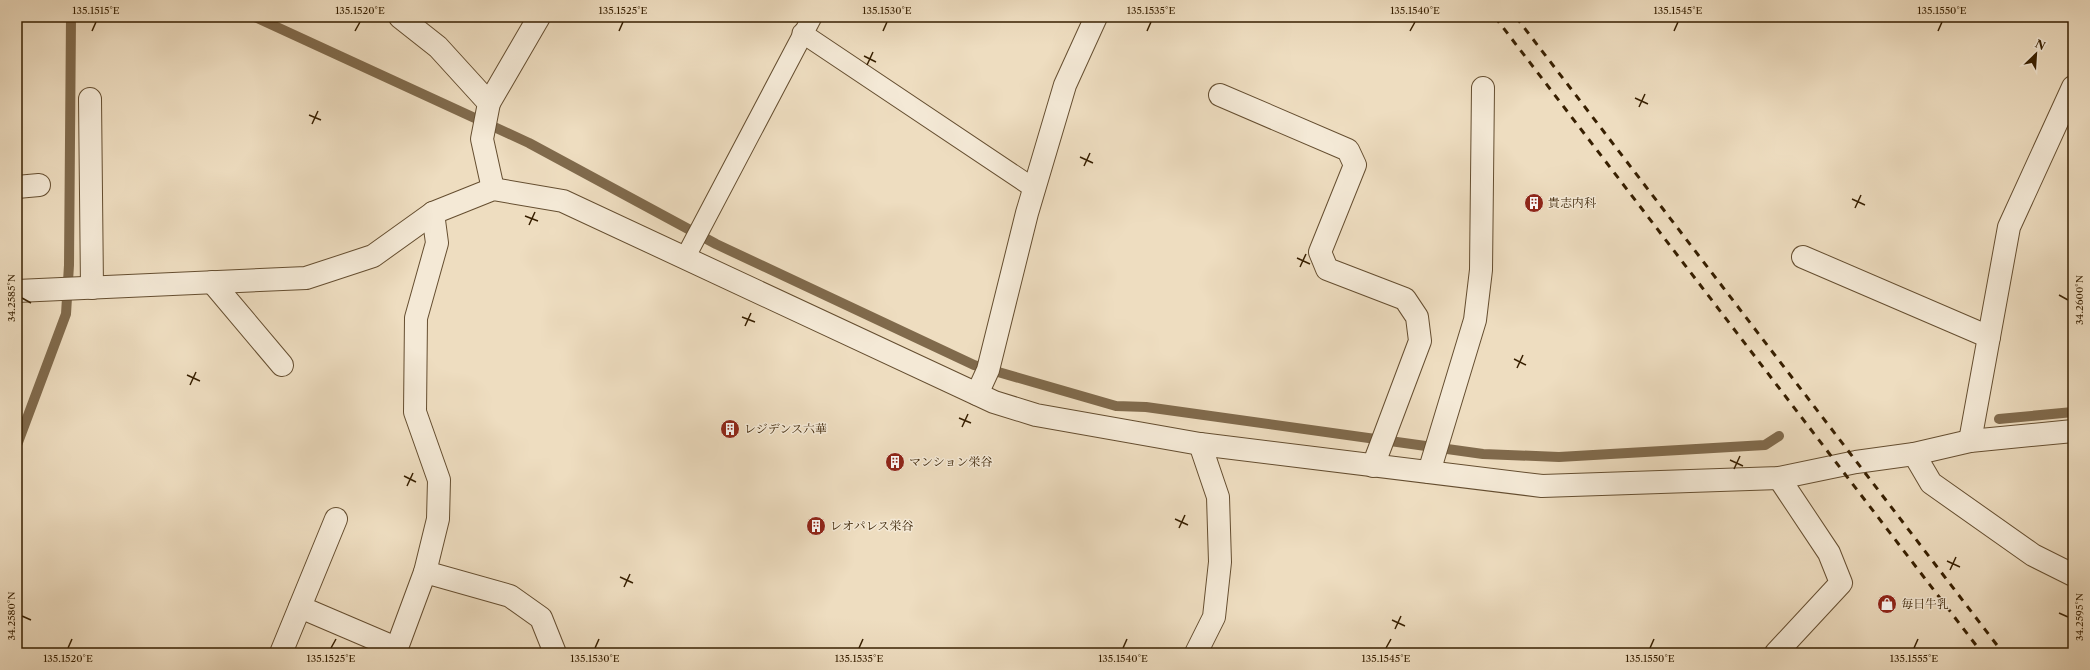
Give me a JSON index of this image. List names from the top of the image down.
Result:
{
  "places": {
    "building": [
      "貴志内科",
      "レジデンス六華",
      "マンション栄谷",
      "レオパレス栄谷"
    ],
    "shop": ["毎日牛乳"]
  },
  "north": "top right",
  "coordinates": [
    "135.1515°E",
    "135.1520°E",
    "135.1525°E",
    "135.1530°E",
    "135.1535°E",
    "135.1540°E",
    "135.1545°E",
    "135.1550°E",
    "34.2585°N",
    "34.2600°N",
    "34.2580°N",
    "34.2595°N",
    "135.1555°E"
  ]
}
